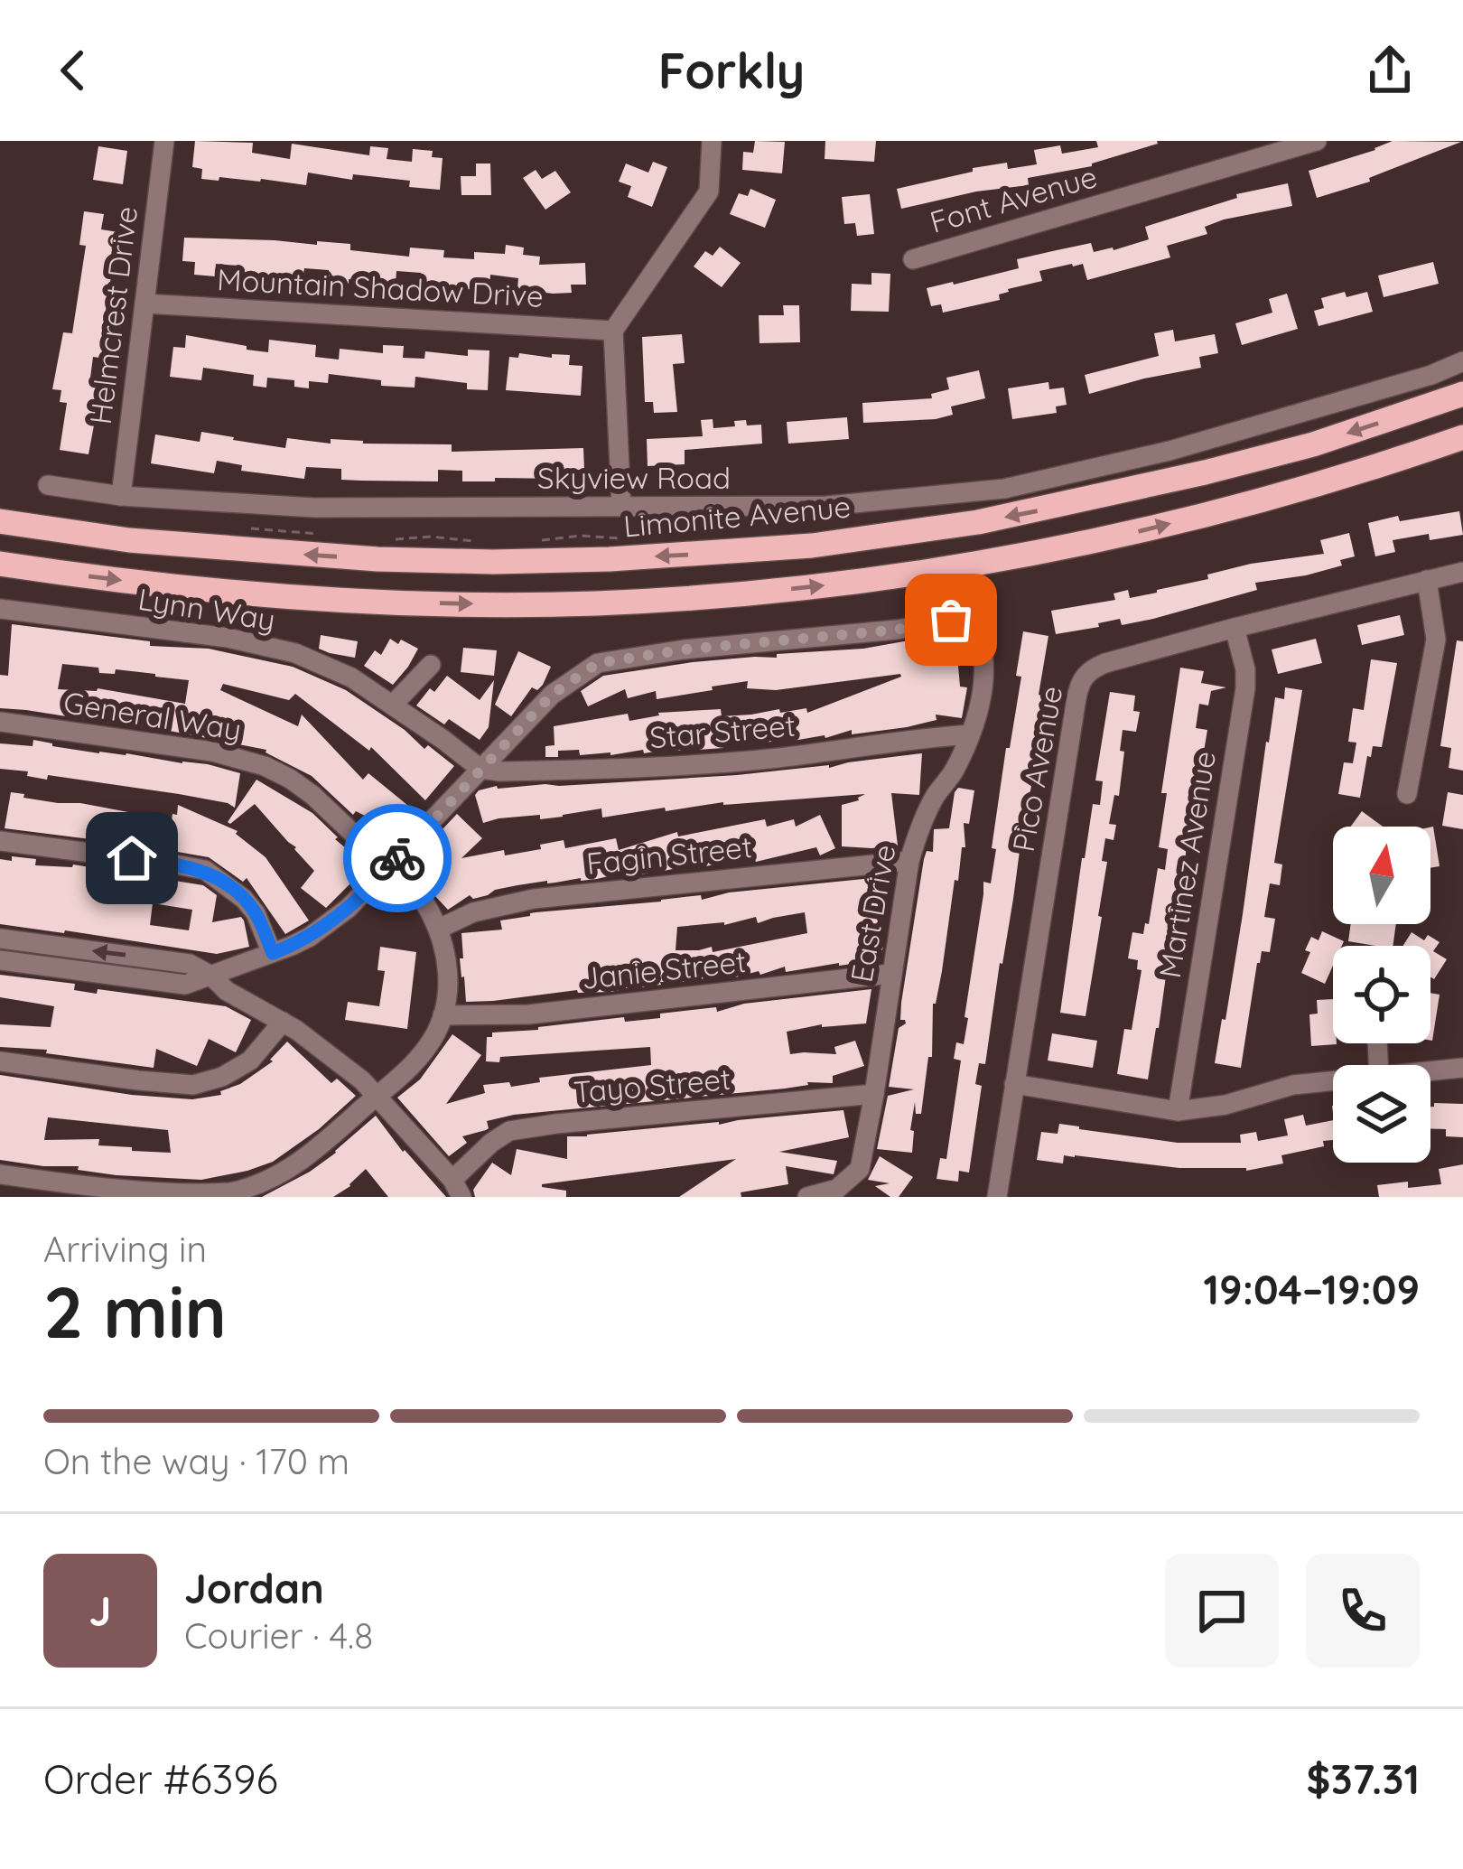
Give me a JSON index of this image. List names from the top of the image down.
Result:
{
  "streets": {
    "main road": ["Limonite Avenue"],
    "street": [
      "Font Avenue",
      "Mountain Shadow Drive",
      "Helmcrest Drive",
      "Skyview Road",
      "Lynn Way",
      "General Way",
      "Star Street",
      "Pico Avenue",
      "Fagin Street",
      "Martinez Avenue",
      "East Drive",
      "Janie Street",
      "Tayo Street"
    ]
  },
  "crossings": [
    ["Mountain Shadow Drive", "Helmcrest Drive"],
    ["Helmcrest Drive", "Skyview Road"],
    ["Lynn Way", "Star Street"],
    ["Lynn Way", "East Drive"],
    ["General Way", "Fagin Street"],
    ["Star Street", "East Drive"],
    ["Pico Avenue", "Martinez Avenue"],
    ["Fagin Street", "East Drive"],
    ["East Drive", "Janie Street"],
    ["East Drive", "Tayo Street"]
  ],
  "north": "top",
  "page": {
    "header": "Forkly",
    "heading": ["2 min", "Arriving in", "19:04–19:09"],
    "panel": [
      "Jordan",
      "Courier · 4.8",
      "Order #6396",
      "$37.31"
    ],
    "bar": "On the way · 170 m",
    "round": "J"
  }
}
